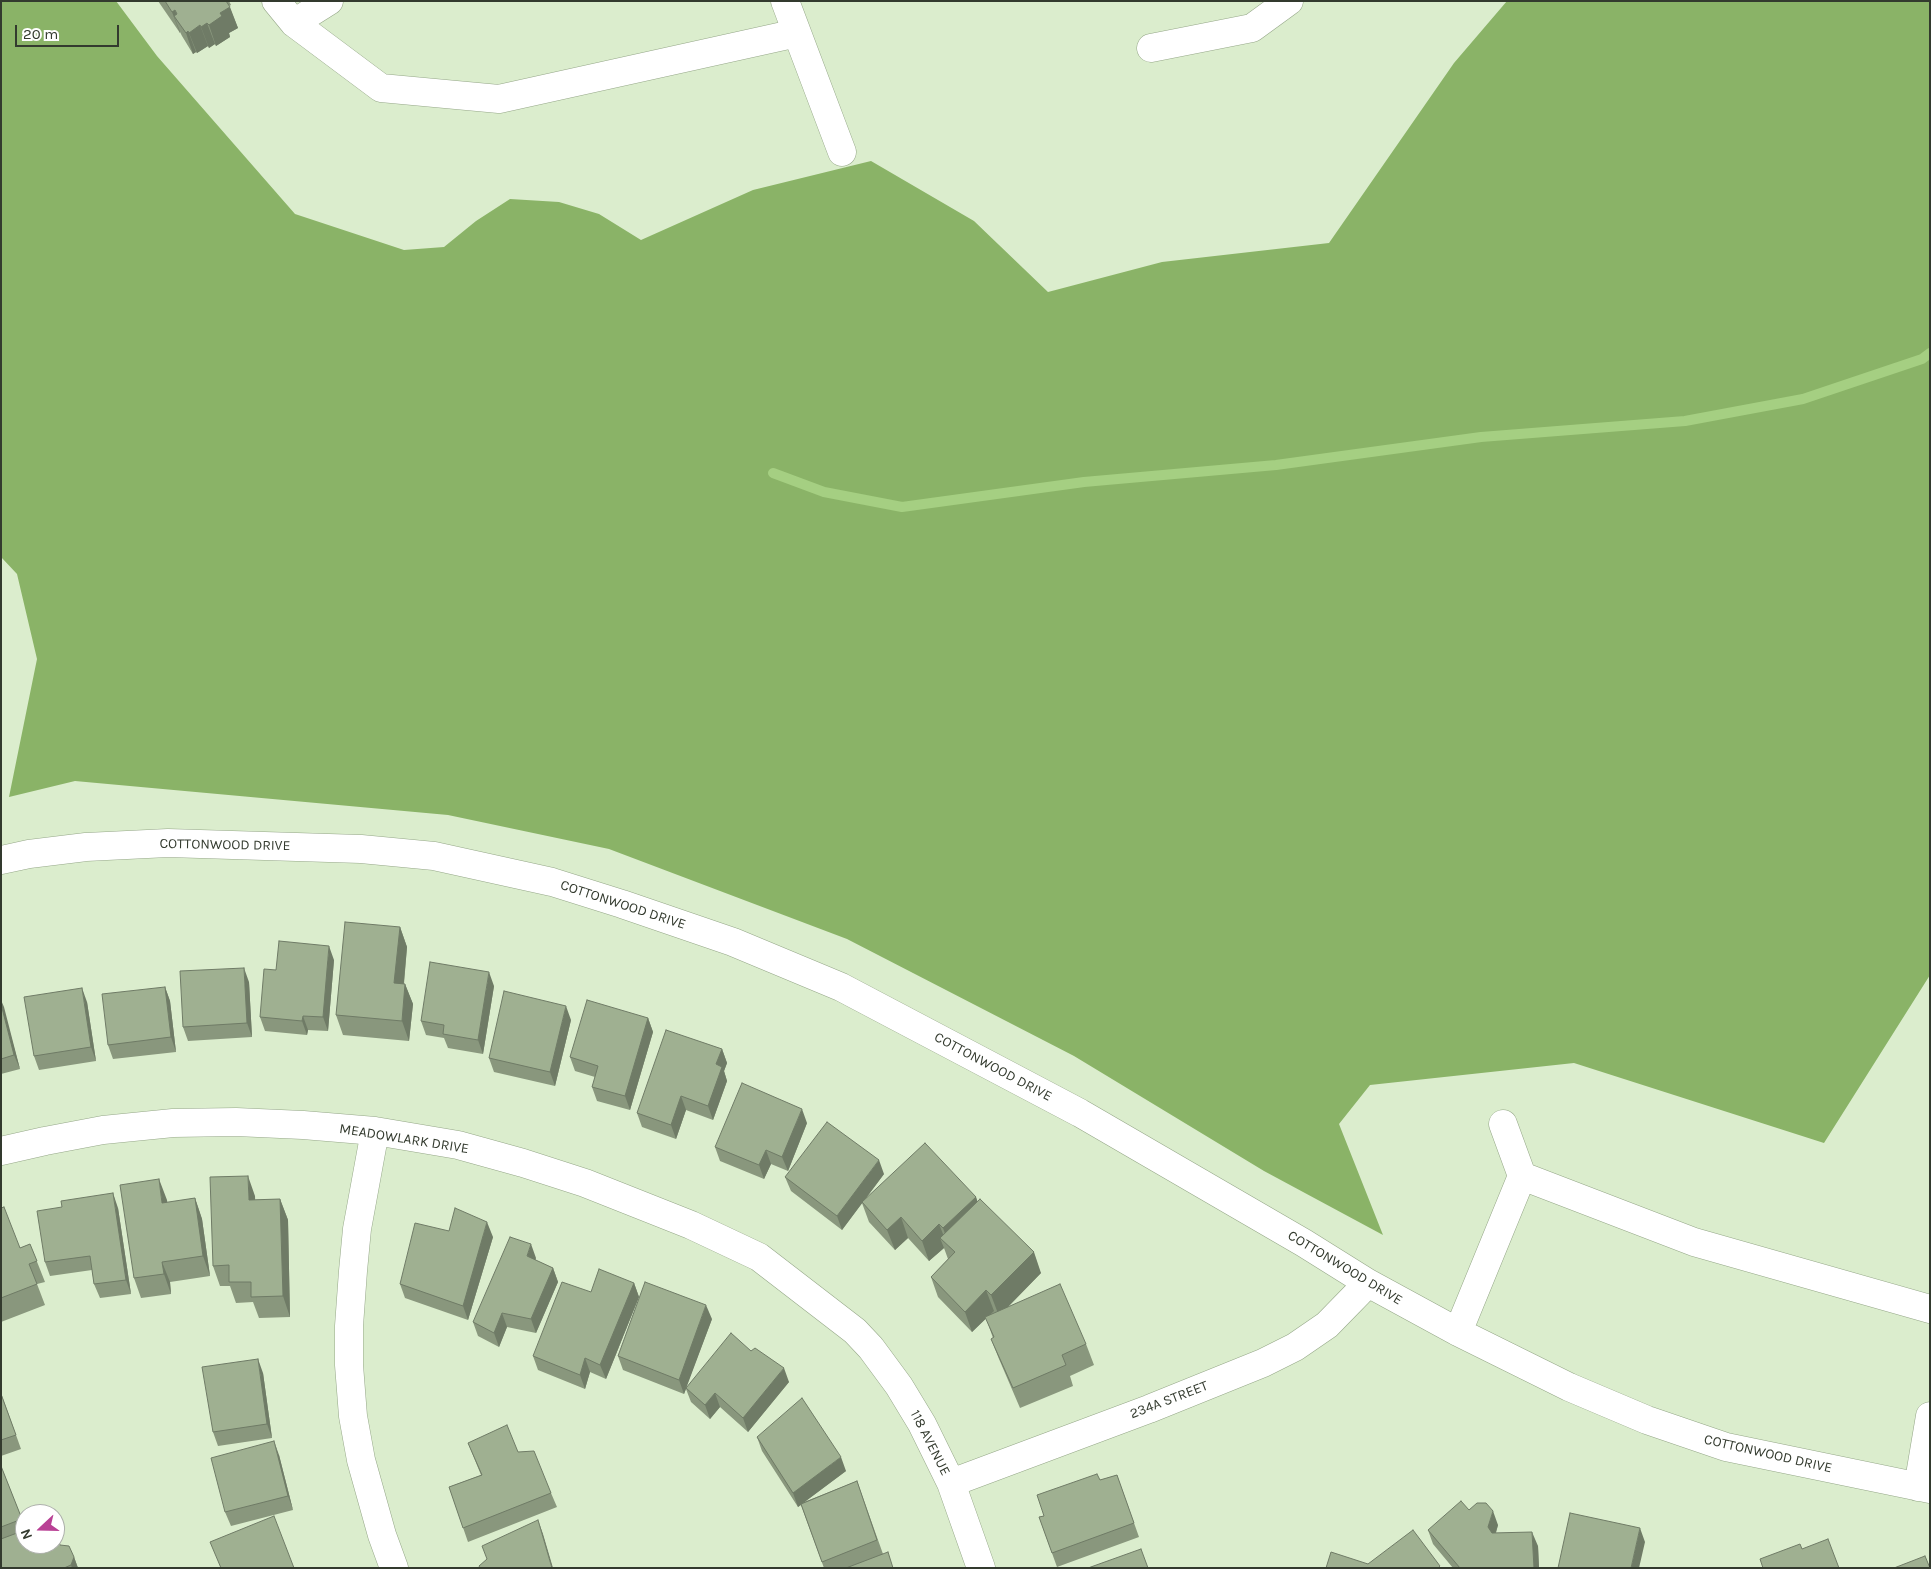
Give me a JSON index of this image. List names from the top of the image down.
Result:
{
  "streets": {
    "street": [
      "COTTONWOOD DRIVE",
      "MEADOWLARK DRIVE",
      "234A STREET",
      "118 AVENUE"
    ]
  },
  "crossings": [
    ["COTTONWOOD DRIVE", "234A STREET"],
    ["MEADOWLARK DRIVE", "118 AVENUE"],
    ["234A STREET", "118 AVENUE"]
  ],
  "scale_bar": "20 m",
  "north": "left"
}
